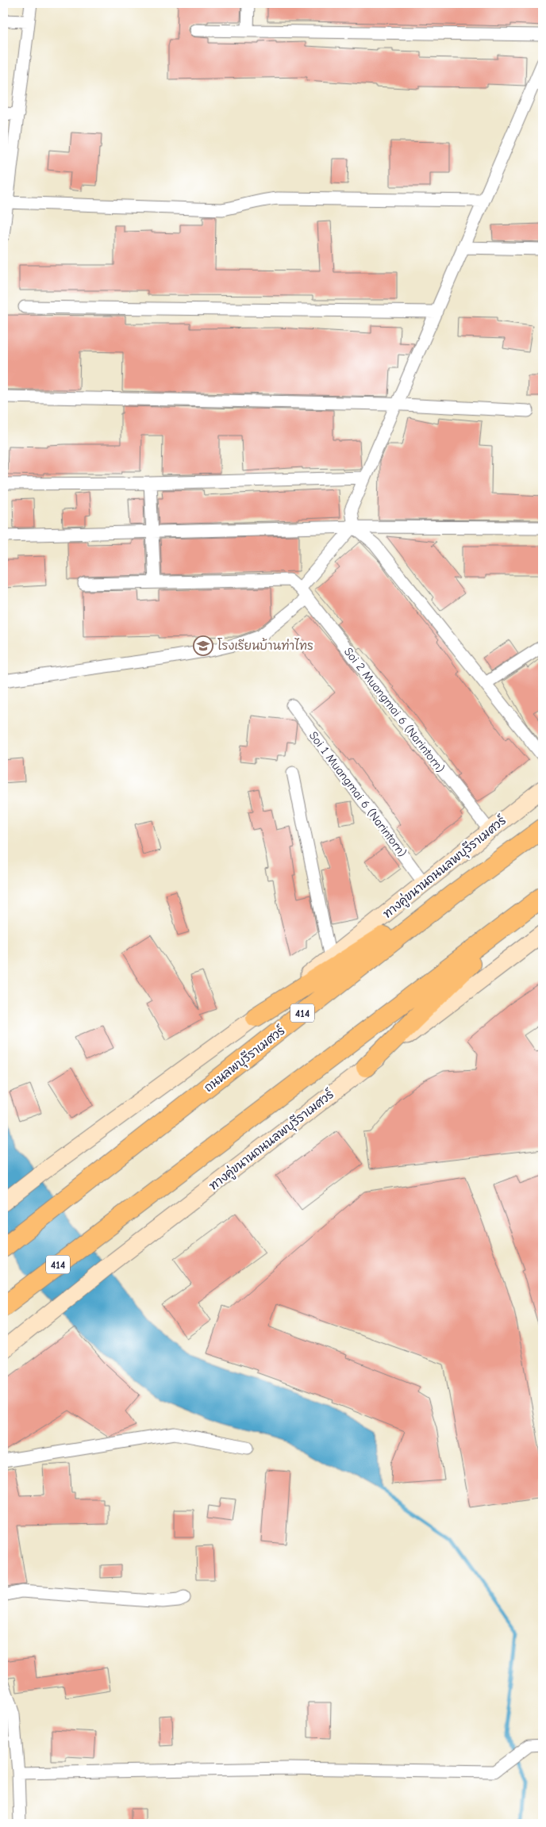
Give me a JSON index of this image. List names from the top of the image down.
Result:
{
  "streets": {
    "main road": ["ทางคู่ขนานถนนลพบุรีราเมศวร์", "414", "ถนนลพบุรีราเมศวร์"],
    "street": ["Soi 2 Muangmai 6 (Narintorn)", "Soi 1 Muangmai 6 (Narintorn)"]
  },
  "crossings": [
    ["Soi 2 Muangmai 6 (Narintorn)", "ทางคู่ขนานถนนลพบุรีราเมศวร์"],
    ["Soi 1 Muangmai 6 (Narintorn)", "ทางคู่ขนานถนนลพบุรีราเมศวร์"]
  ],
  "places": {
    "school or university": ["โรงเรียนบ้านท่าไทร"]
  }
}
